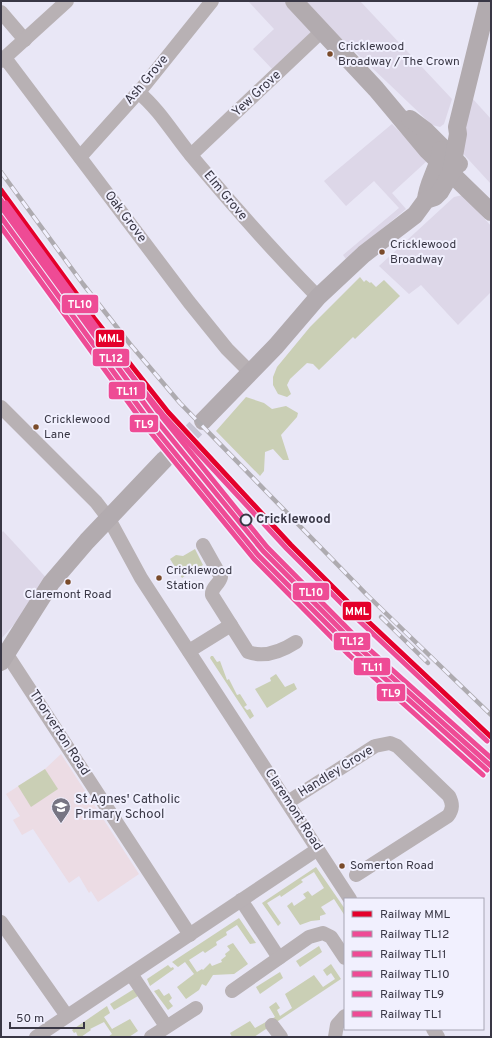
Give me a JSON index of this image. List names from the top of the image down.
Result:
{
  "streets": {
    "street": [
      "Ash Grove",
      "Yew Grove",
      "Elm Grove",
      "Oak Grove",
      "Thorverton Road",
      "Handley Grove",
      "Claremont Road"
    ]
  },
  "crossings": [
    ["Ash Grove", "Elm Grove"],
    ["Ash Grove", "Oak Grove"],
    ["Yew Grove", "Elm Grove"],
    ["Handley Grove", "Claremont Road"]
  ],
  "places": {
    "other": [
      "Cricklewood Broadway / The Crown",
      "Cricklewood Broadway",
      "Cricklewood Lane",
      "Cricklewood",
      "Cricklewood Station",
      "Claremont Road",
      "Somerton Road"
    ],
    "school or university": ["St Agnes' Catholic Primary School"]
  },
  "lines": [
    "rail line MML",
    "rail line TL1",
    "rail line TL10",
    "rail line TL12",
    "rail line TL11",
    "rail line TL9"
  ],
  "legend": [
    "Railway MML",
    "Railway TL12",
    "Railway TL11",
    "Railway TL10",
    "Railway TL9",
    "Railway TL1"
  ],
  "scale_bar": "50 m"
}
